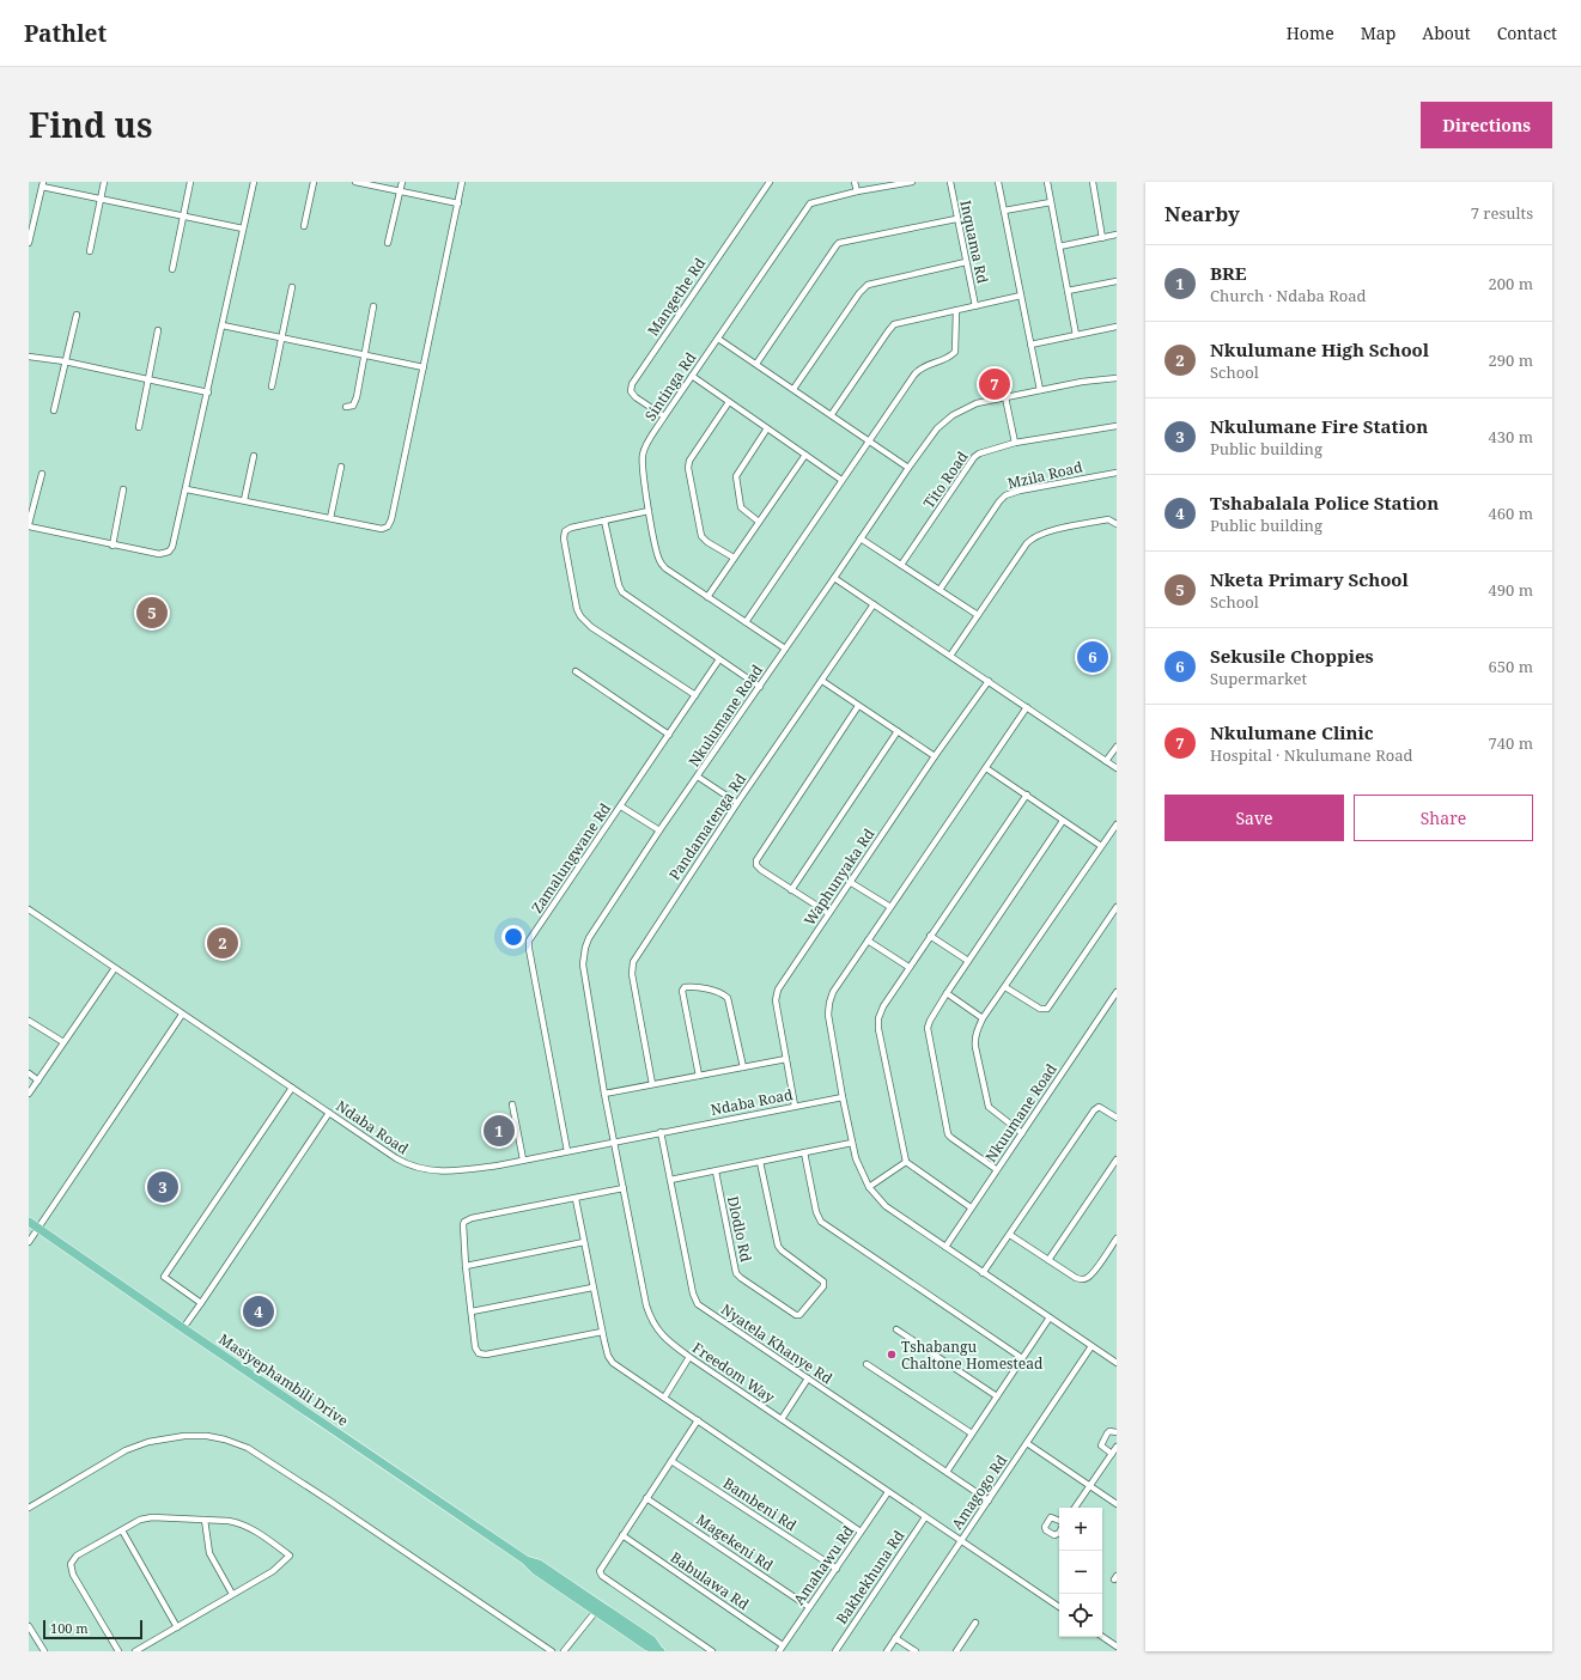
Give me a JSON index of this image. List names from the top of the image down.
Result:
{
  "streets": {
    "main road": ["Masiyephambili Drive"],
    "street": [
      "Inquama Rd",
      "Mangethe Rd",
      "Sintinga Rd",
      "Mzila Road",
      "Tito Road",
      "Nkulumane Road",
      "Pandamatenga Rd",
      "Zamalungwane Rd",
      "Waphunyaka Rd",
      "Ndaba Road",
      "Nkuumane Road",
      "Dlodlo Rd",
      "Nyatela Khanye Rd",
      "Freedom Way",
      "Amagogo Rd",
      "Bambeni Rd",
      "Magekeni Rd",
      "Amahawu Rd",
      "Bakhekhuna Rd",
      "Babulawa Rd"
    ]
  },
  "crossings": [
    ["Mangethe Rd", "Sintinga Rd"],
    ["Sintinga Rd", "Nkulumane Road"],
    ["Nkulumane Road", "Ndaba Road"],
    ["Nkulumane Road", "Freedom Way"],
    ["Zamalungwane Rd", "Ndaba Road"],
    ["Waphunyaka Rd", "Ndaba Road"],
    ["Ndaba Road", "Nyatela Khanye Rd"],
    ["Ndaba Road", "Freedom Way"],
    ["Nyatela Khanye Rd", "Amagogo Rd"],
    ["Freedom Way", "Amagogo Rd"],
    ["Freedom Way", "Amahawu Rd"],
    ["Freedom Way", "Bakhekhuna Rd"],
    ["Bambeni Rd", "Amahawu Rd"],
    ["Magekeni Rd", "Amahawu Rd"],
    ["Amahawu Rd", "Babulawa Rd"]
  ],
  "places": ["Tshabangu Chaltone Homestead"],
  "scale_bar": "100 m",
  "page": {
    "header": "Pathlet",
    "nav": [
      "Home",
      "Map",
      "About",
      "Contact"
    ],
    "title": "Find us",
    "buttons": [
      "Directions",
      ["Save", "Share"]
    ],
    "heading": ["Nearby", "7 results"],
    "list": [
      {
        "mark": "1",
        "name": "BRE",
        "note": "Church · Ndaba Road",
        "value": "200 m"
      },
      {
        "mark": "2",
        "name": "Nkulumane High School",
        "note": "School",
        "value": "290 m"
      },
      {
        "mark": "3",
        "name": "Nkulumane Fire Station",
        "note": "Public building",
        "value": "430 m"
      },
      {
        "mark": "4",
        "name": "Tshabalala Police Station",
        "note": "Public building",
        "value": "460 m"
      },
      {
        "mark": "5",
        "name": "Nketa Primary School",
        "note": "School",
        "value": "490 m"
      },
      {
        "mark": "6",
        "name": "Sekusile Choppies",
        "note": "Supermarket",
        "value": "650 m"
      },
      {
        "mark": "7",
        "name": "Nkulumane Clinic",
        "note": "Hospital · Nkulumane Road",
        "value": "740 m"
      }
    ],
    "pins": [
      "7",
      "5",
      "6",
      "2",
      "1",
      "3",
      "4"
    ],
    "map_buttons": ["+", "−"],
    "scale": "100 m"
  }
}
